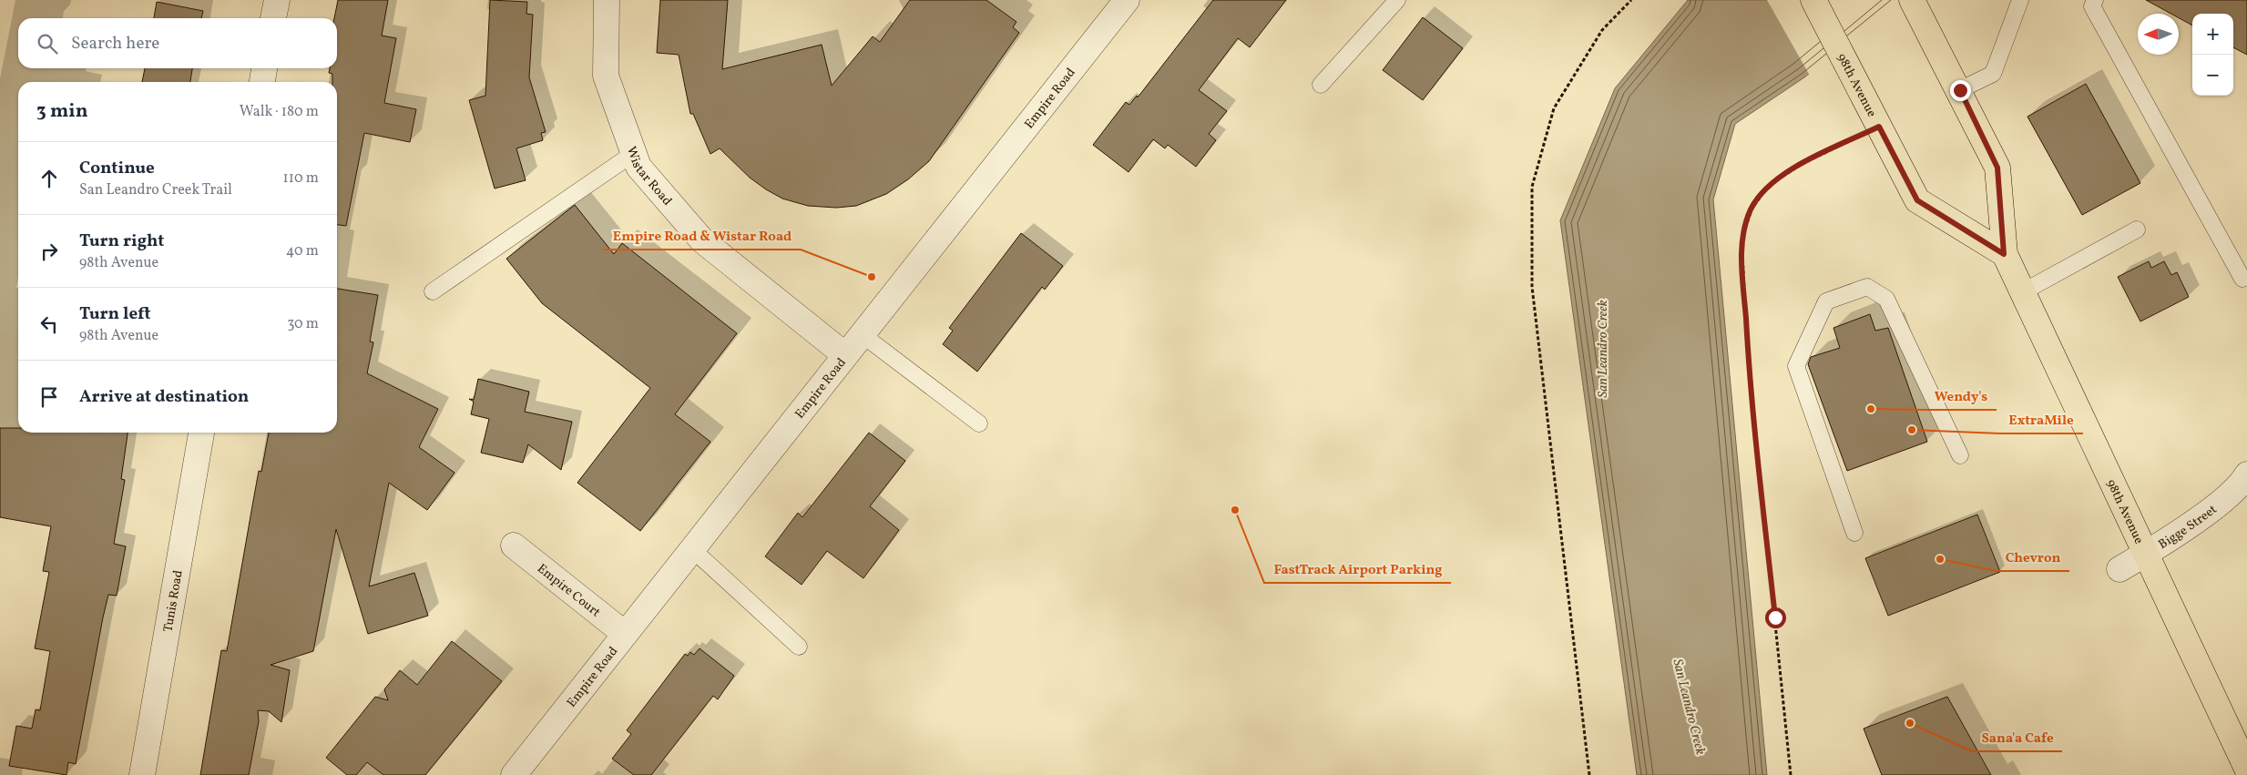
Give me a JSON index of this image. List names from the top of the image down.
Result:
{
  "streets": {
    "main road": ["98th Avenue"],
    "street": [
      "Empire Road",
      "Wistar Road",
      "Bigge Street",
      "Empire Court",
      "Tunis Road"
    ]
  },
  "crossings": [
    ["98th Avenue", "Bigge Street"],
    ["Empire Road", "Wistar Road"],
    ["Empire Road", "Empire Court"]
  ],
  "water": ["San Leandro Creek"],
  "places": [
    "Empire Road & Wistar Road",
    "Wendy's",
    "ExtraMile",
    "FastTrack Airport Parking",
    "Chevron",
    "Sana'a Cafe"
  ],
  "north": "left",
  "page": {
    "map_buttons": ["+", "−"],
    "search": "Search here",
    "heading": ["3 min", "Walk · 180 m"],
    "list": [
      ["Continue", "San Leandro Creek Trail", "110 m"],
      ["Turn right", "98th Avenue", "40 m"],
      ["Turn left", "98th Avenue", "30 m"],
      "Arrive at destination"
    ]
  }
}
